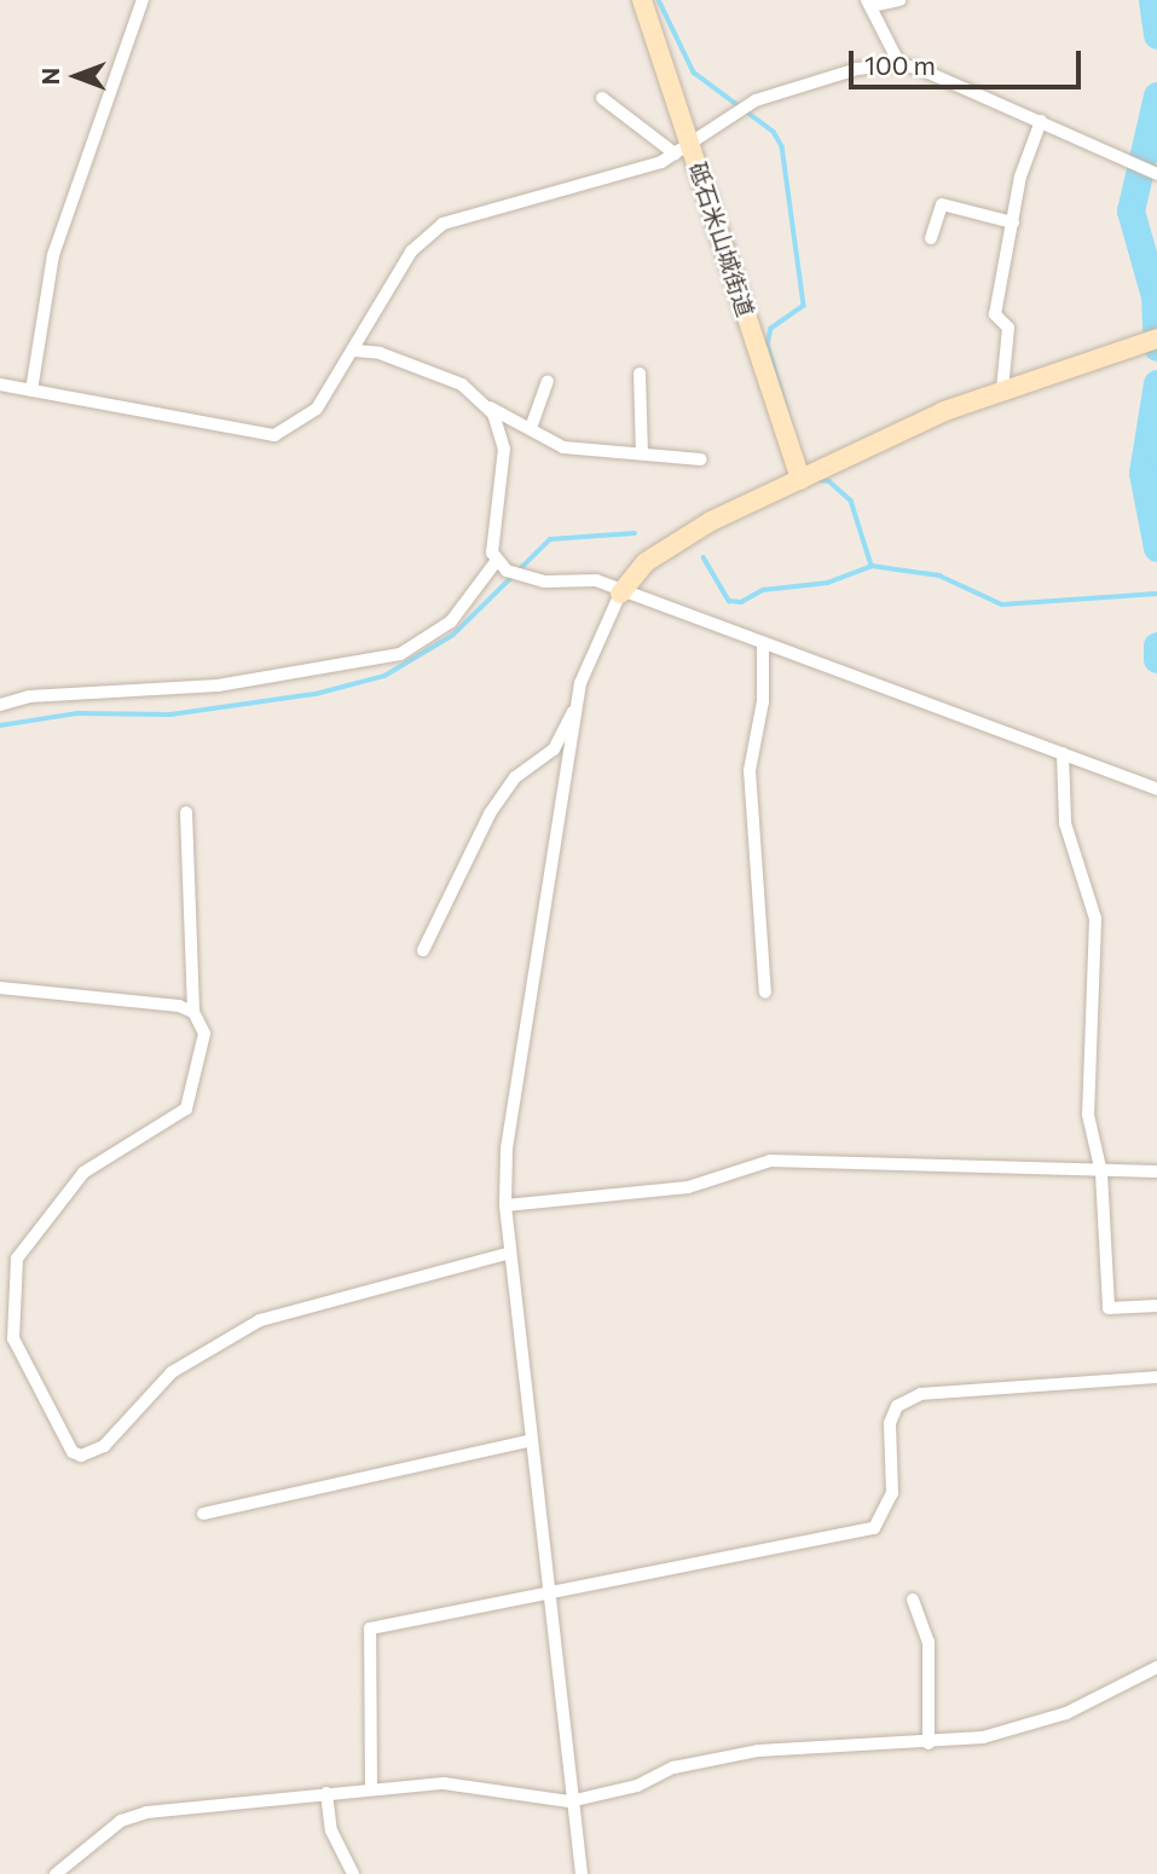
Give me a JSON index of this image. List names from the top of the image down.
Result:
{
  "streets": {
    "street": ["砥石米山城街道"]
  },
  "scale_bar": "100 m",
  "north": "left"
}
